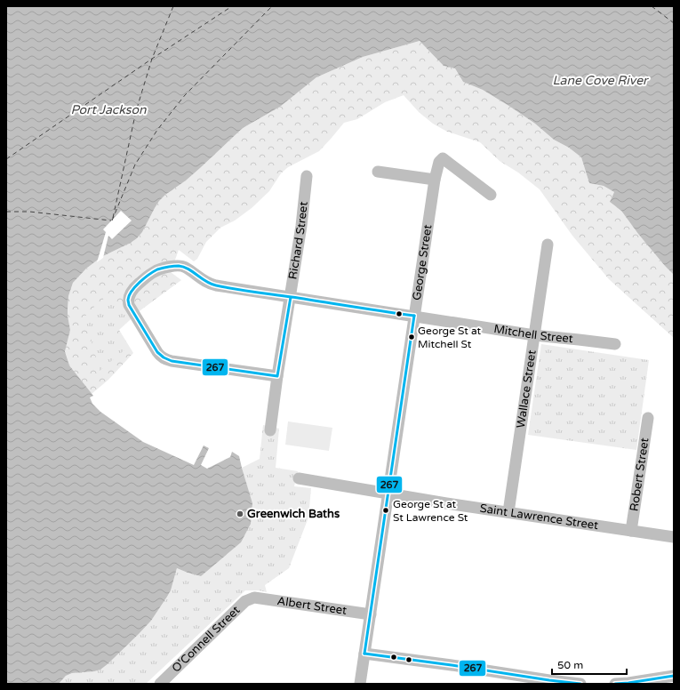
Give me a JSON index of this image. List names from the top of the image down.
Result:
{
  "streets": {
    "street": [
      "Richard Street",
      "George Street",
      "Mitchell Street",
      "Wallace Street",
      "Robert Street",
      "Saint Lawrence Street",
      "Albert Street",
      "O'Connell Street"
    ]
  },
  "crossings": [
    ["Richard Street", "Mitchell Street"],
    ["George Street", "Mitchell Street"],
    ["George Street", "Saint Lawrence Street"],
    ["George Street", "Albert Street"],
    ["Mitchell Street", "Wallace Street"],
    ["Wallace Street", "Saint Lawrence Street"],
    ["Robert Street", "Saint Lawrence Street"],
    ["Albert Street", "O'Connell Street"]
  ],
  "water": ["Lane Cove River", "Port Jackson"],
  "places": ["George St at Mitchell St", "George St at St Lawrence St", "Greenwich Baths"],
  "lines": ["transit line 267"],
  "scale_bar": "50 m"
}
